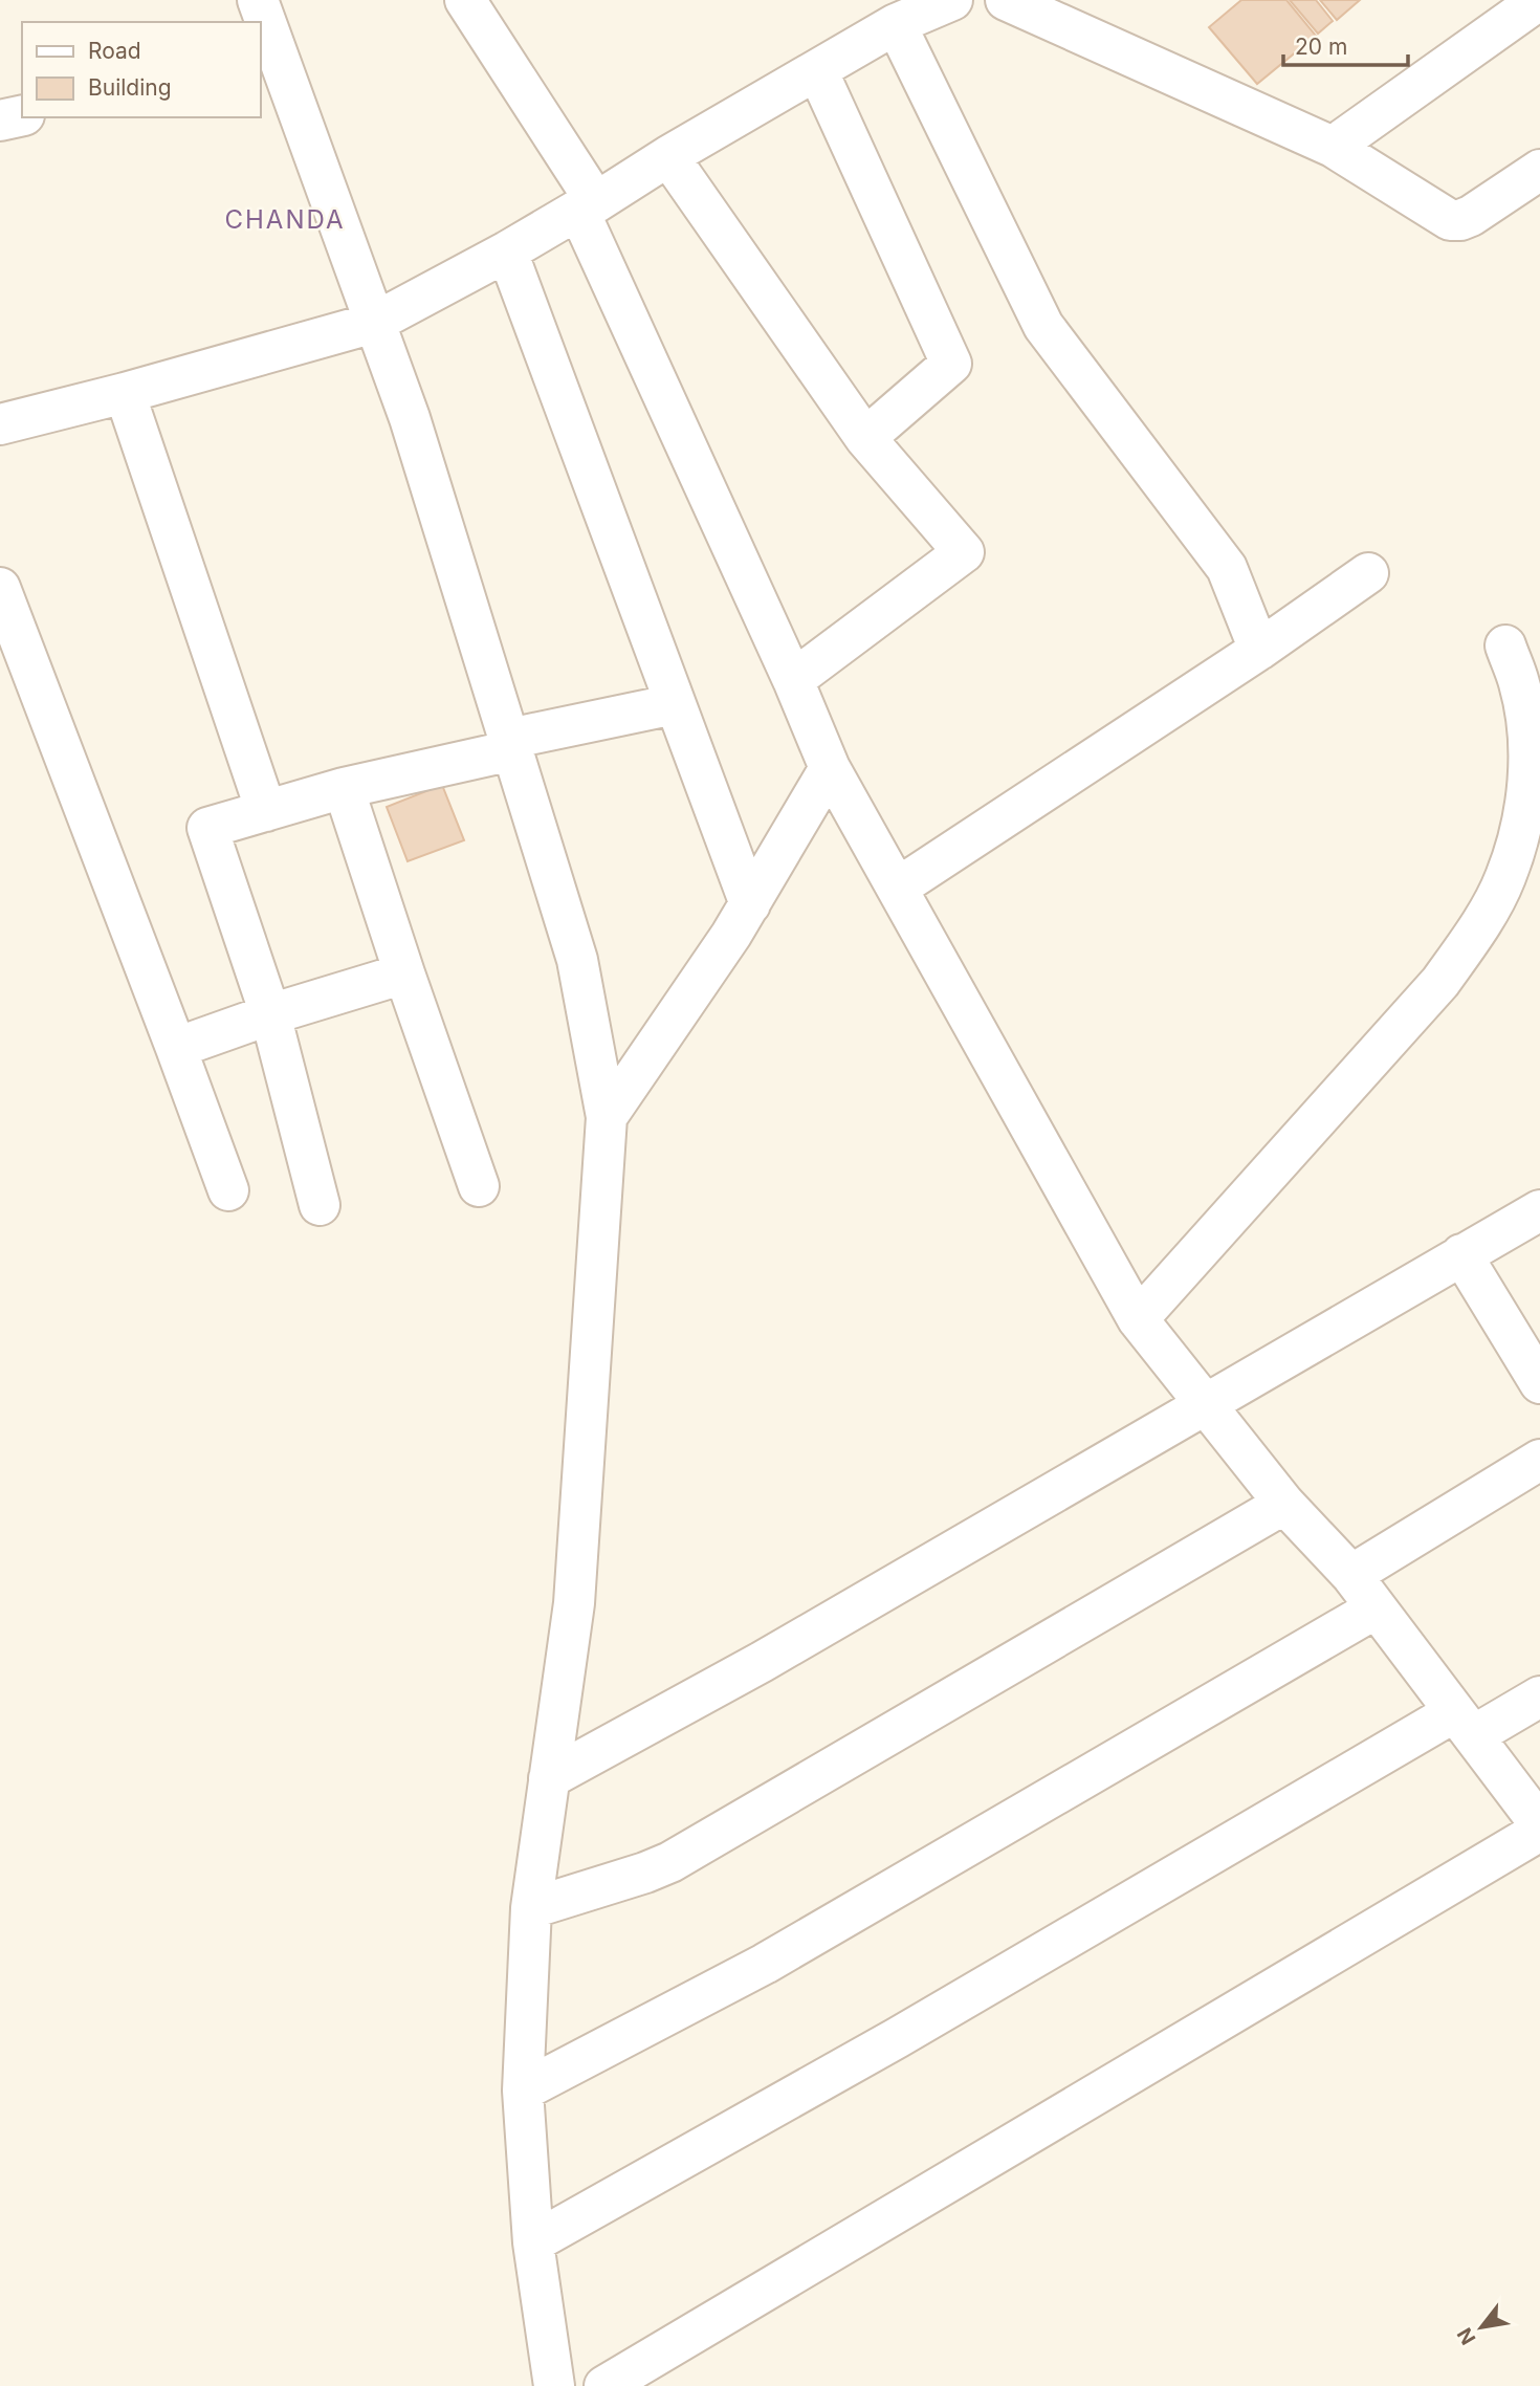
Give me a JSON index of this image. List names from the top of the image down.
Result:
{
  "districts": ["CHANDA"],
  "legend": ["Road", "Building"],
  "scale_bar": "20 m",
  "north": "bottom left"
}
